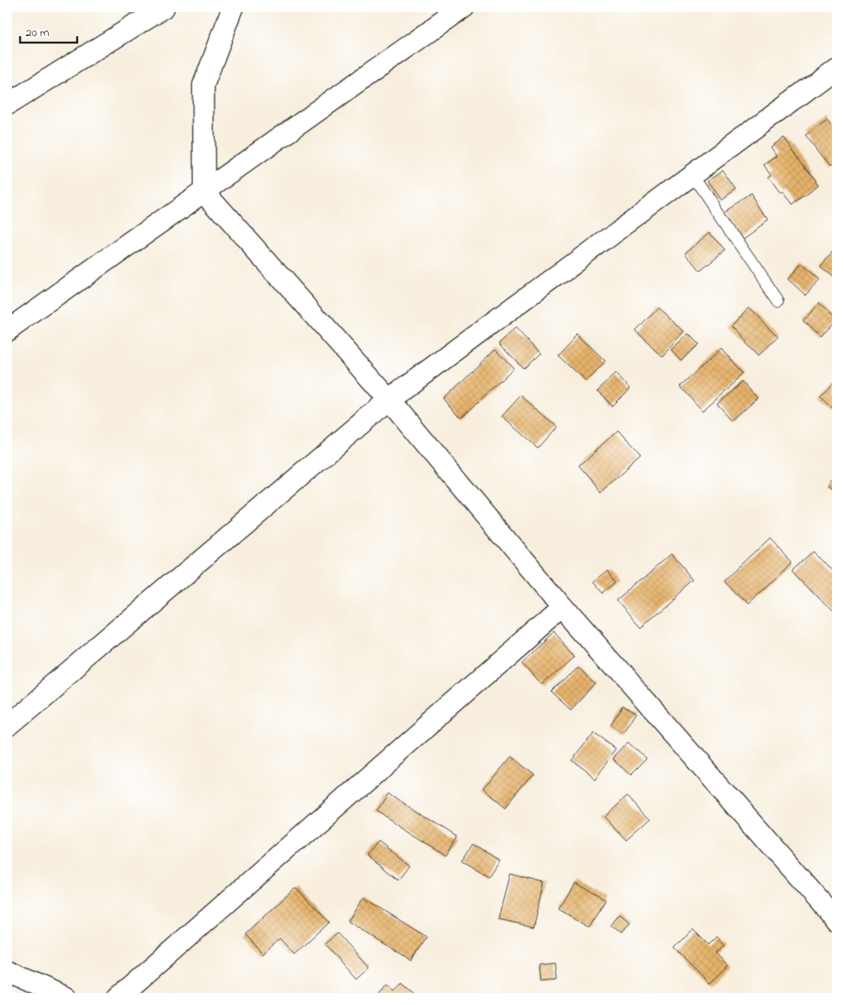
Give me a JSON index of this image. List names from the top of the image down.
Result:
{
  "scale_bar": "20 m"
}
